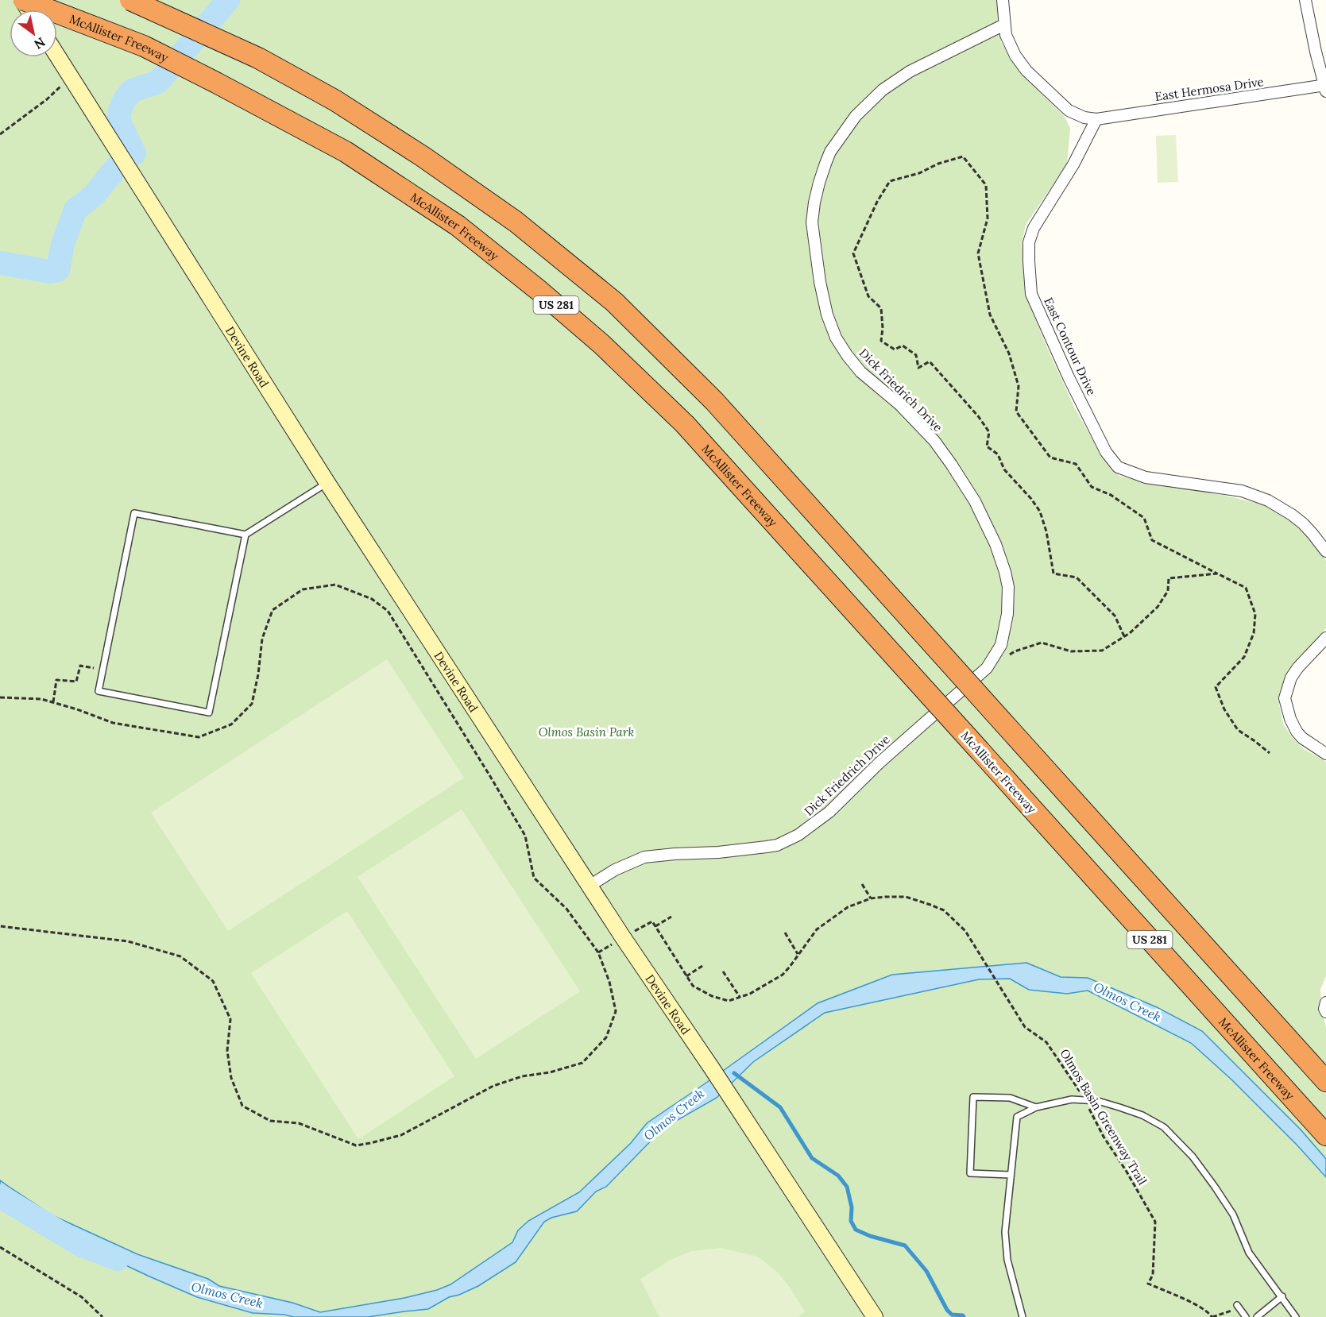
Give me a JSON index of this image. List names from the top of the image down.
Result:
{
  "streets": {
    "highway": ["McAllister Freeway", "US 281"],
    "street": [
      "East Hermosa Drive",
      "East Contour Drive",
      "Devine Road",
      "Dick Friedrich Drive"
    ],
    "path": ["Olmos Basin Greenway Trail"]
  },
  "crossings": [
    ["East Hermosa Drive", "East Contour Drive"],
    ["Devine Road", "Dick Friedrich Drive"]
  ],
  "water": ["Olmos Creek"],
  "parks": ["Olmos Basin Park"],
  "north": "bottom right"
}
